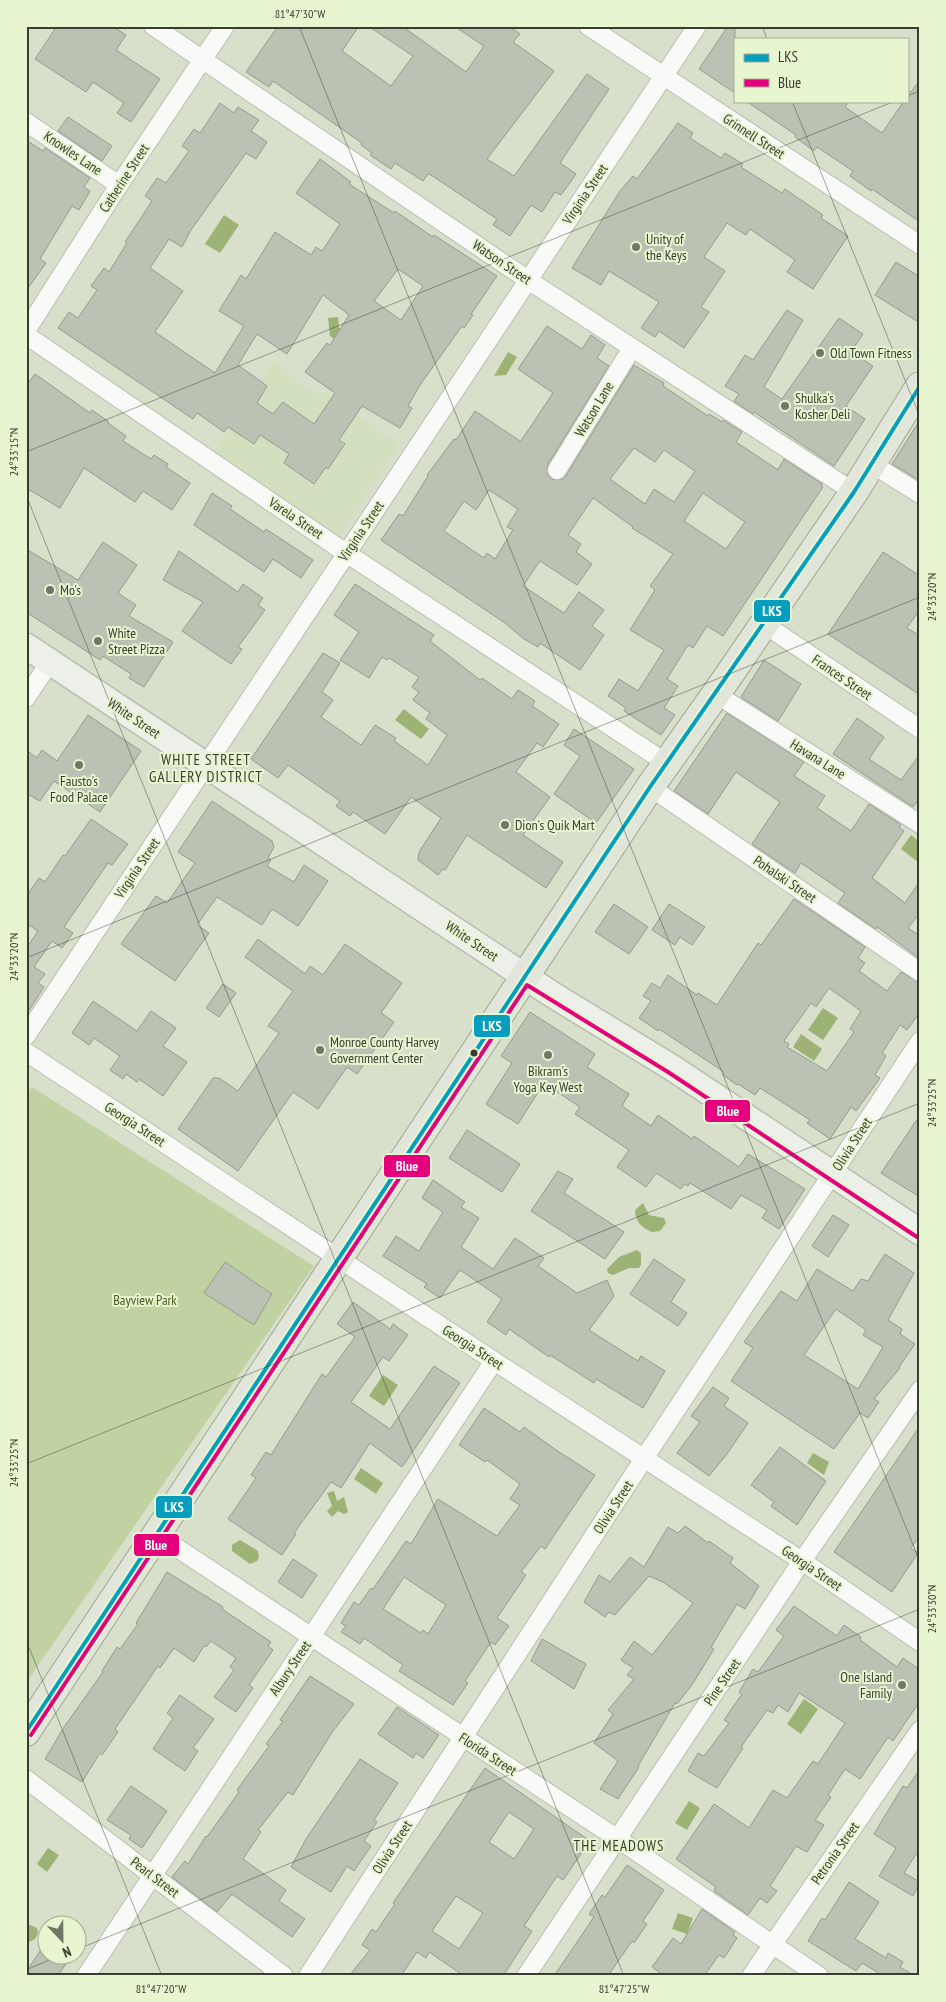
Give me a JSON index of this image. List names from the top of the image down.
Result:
{
  "streets": {
    "street": [
      "Grinnell Street",
      "Knowles Lane",
      "Catherine Street",
      "Virginia Street",
      "Watson Street",
      "Watson Lane",
      "Varela Street",
      "Frances Street",
      "White Street",
      "Havana Lane",
      "Pohalski Street",
      "Georgia Street",
      "Olivia Street",
      "Albury Street",
      "Pine Street",
      "Florida Street",
      "Petronia Street",
      "Pearl Street"
    ]
  },
  "crossings": [
    ["Grinnell Street", "Virginia Street"],
    ["Knowles Lane", "Catherine Street"],
    ["Catherine Street", "Watson Street"],
    ["Virginia Street", "Watson Street"],
    ["Virginia Street", "Varela Street"],
    ["Virginia Street", "White Street"],
    ["Watson Street", "Watson Lane"],
    ["White Street", "Olivia Street"],
    ["Georgia Street", "Olivia Street"],
    ["Georgia Street", "Albury Street"],
    ["Georgia Street", "Pine Street"],
    ["Olivia Street", "Florida Street"],
    ["Albury Street", "Florida Street"],
    ["Albury Street", "Pearl Street"],
    ["Pine Street", "Florida Street"],
    ["Florida Street", "Petronia Street"]
  ],
  "districts": ["WHITE STREET GALLERY DISTRICT", "THE MEADOWS"],
  "parks": ["Bayview Park"],
  "places": [
    "Unity of the Keys",
    "Old Town Fitness",
    "Shulka's Kosher Deli",
    "Mo's",
    "White Street Pizza",
    "Fausto's Food Palace",
    "Dion's Quik Mart",
    "Monroe County Harvey Government Center",
    "Bikram's Yoga Key West",
    "One Island Family"
  ],
  "lines": ["transit line LKS", "transit line Blue"],
  "legend": ["LKS", "Blue"],
  "north": "bottom",
  "coordinates": [
    "81°47'30\"W",
    "24°33'15\"N",
    "24°33'20\"N",
    "24°33'25\"N",
    "24°33'30\"N",
    "81°47'20\"W",
    "81°47'25\"W"
  ]
}
